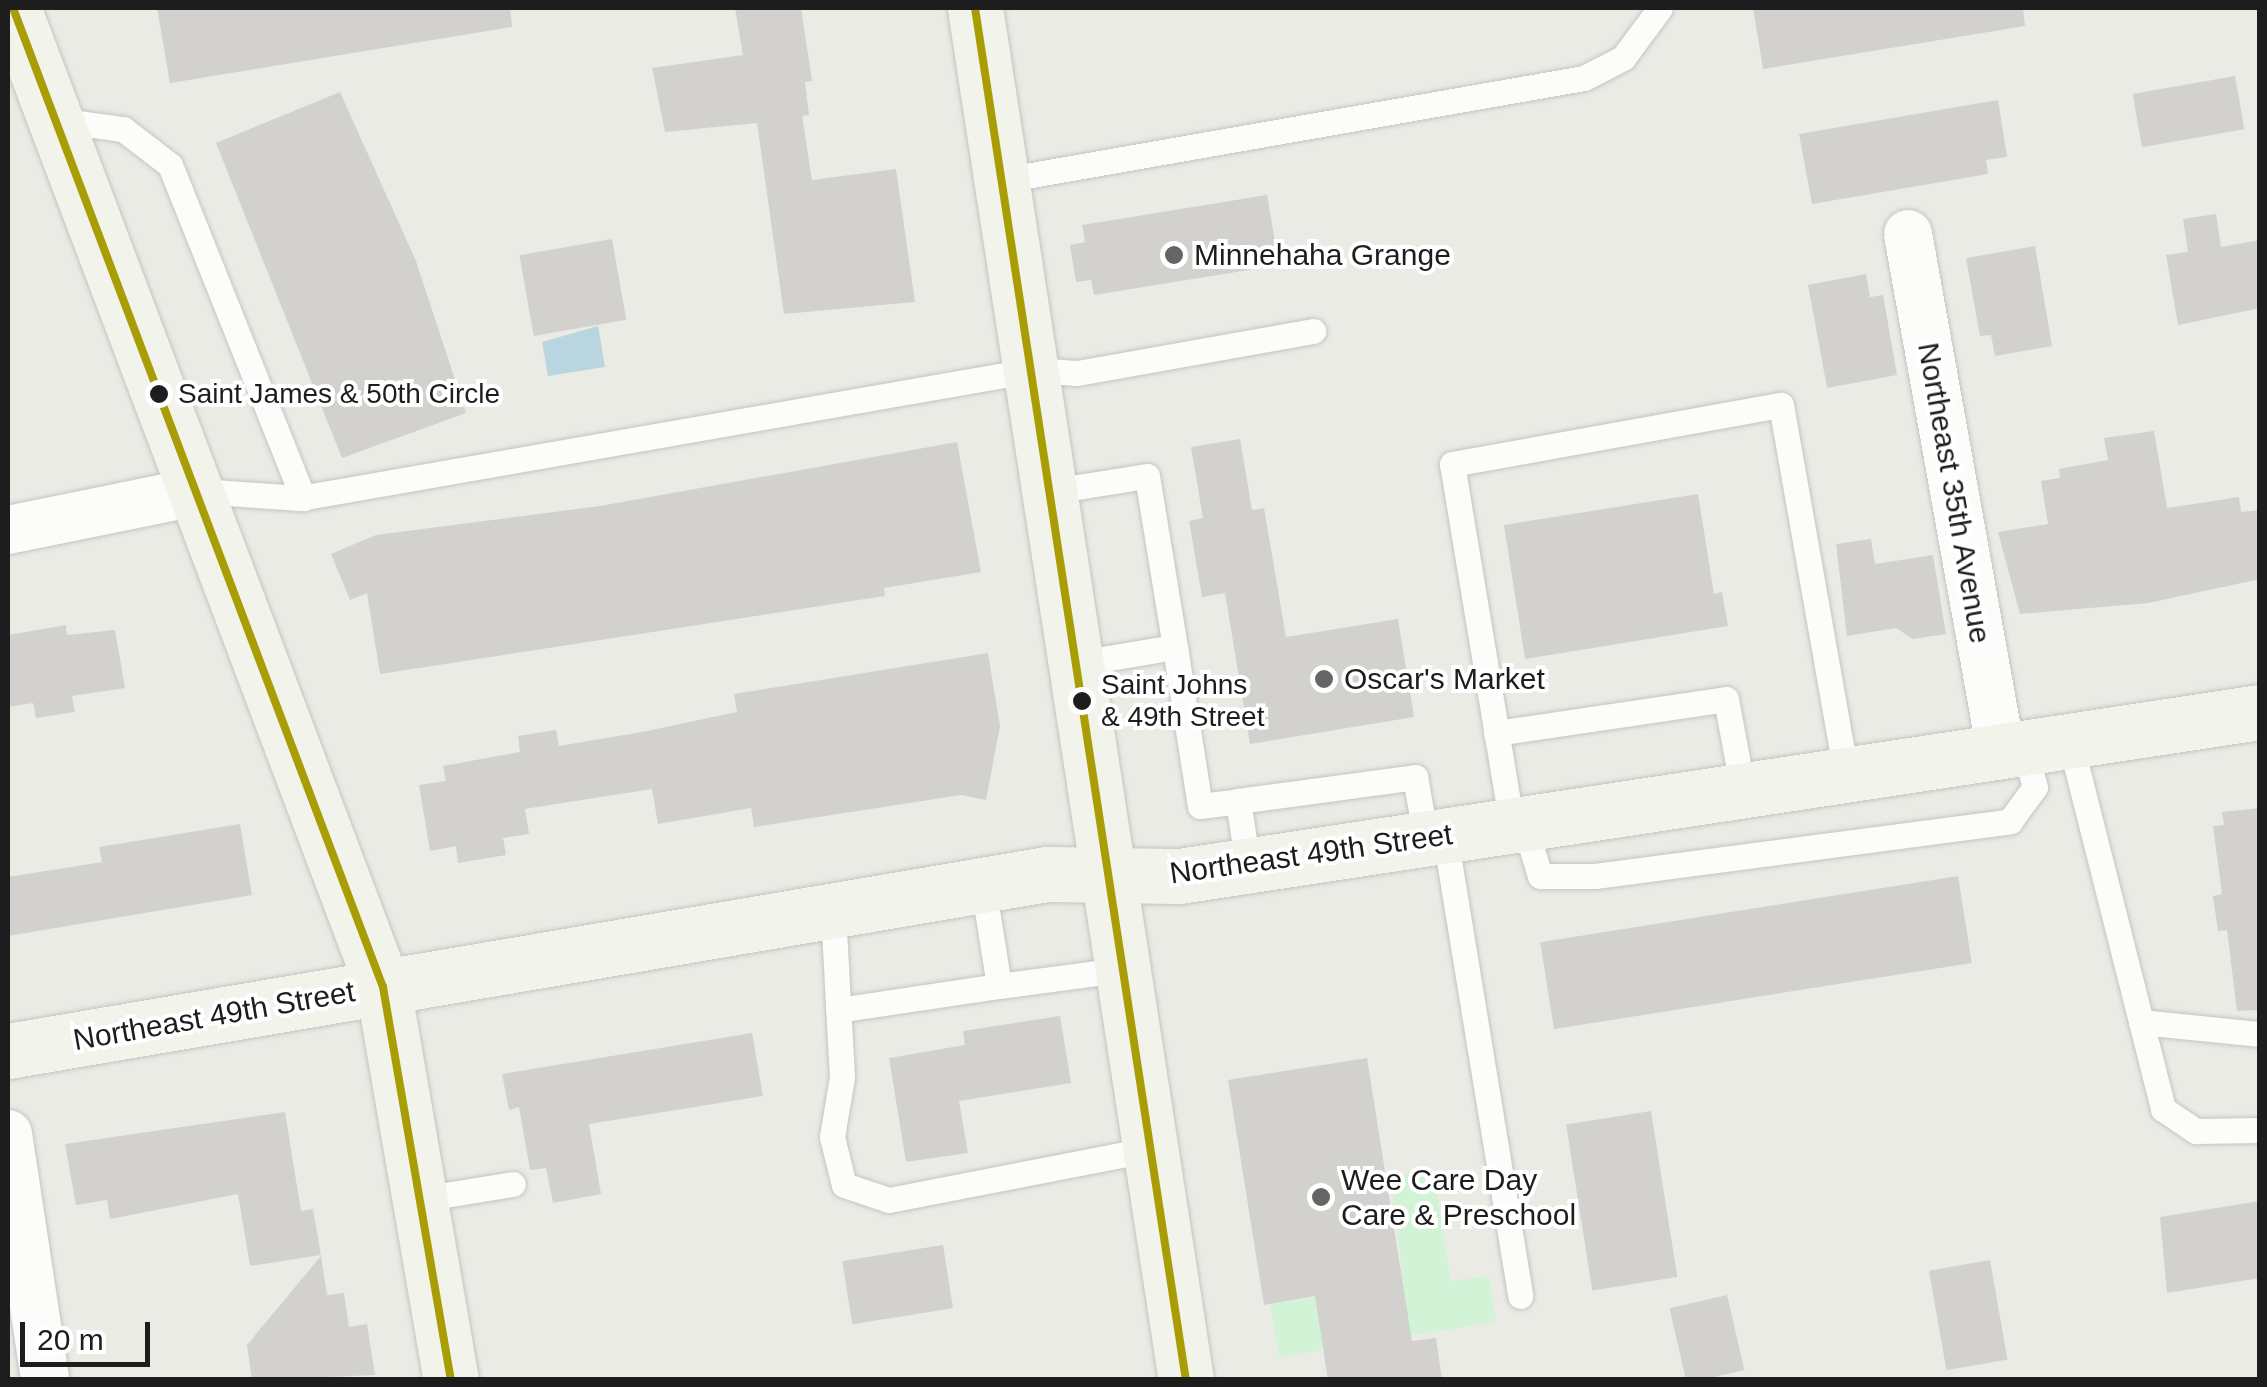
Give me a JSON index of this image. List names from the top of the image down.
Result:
{
  "streets": {
    "main road": ["Northeast 49th Street"],
    "street": ["Northeast 35th Avenue"]
  },
  "crossings": [
    ["Northeast 35th Avenue", "Northeast 49th Street"]
  ],
  "places": [
    "Minnehaha Grange",
    "Saint James & 50th Circle",
    "Oscar's Market",
    "Saint Johns & 49th Street",
    "Wee Care Day Care & Preschool"
  ],
  "scale_bar": "20 m"
}
